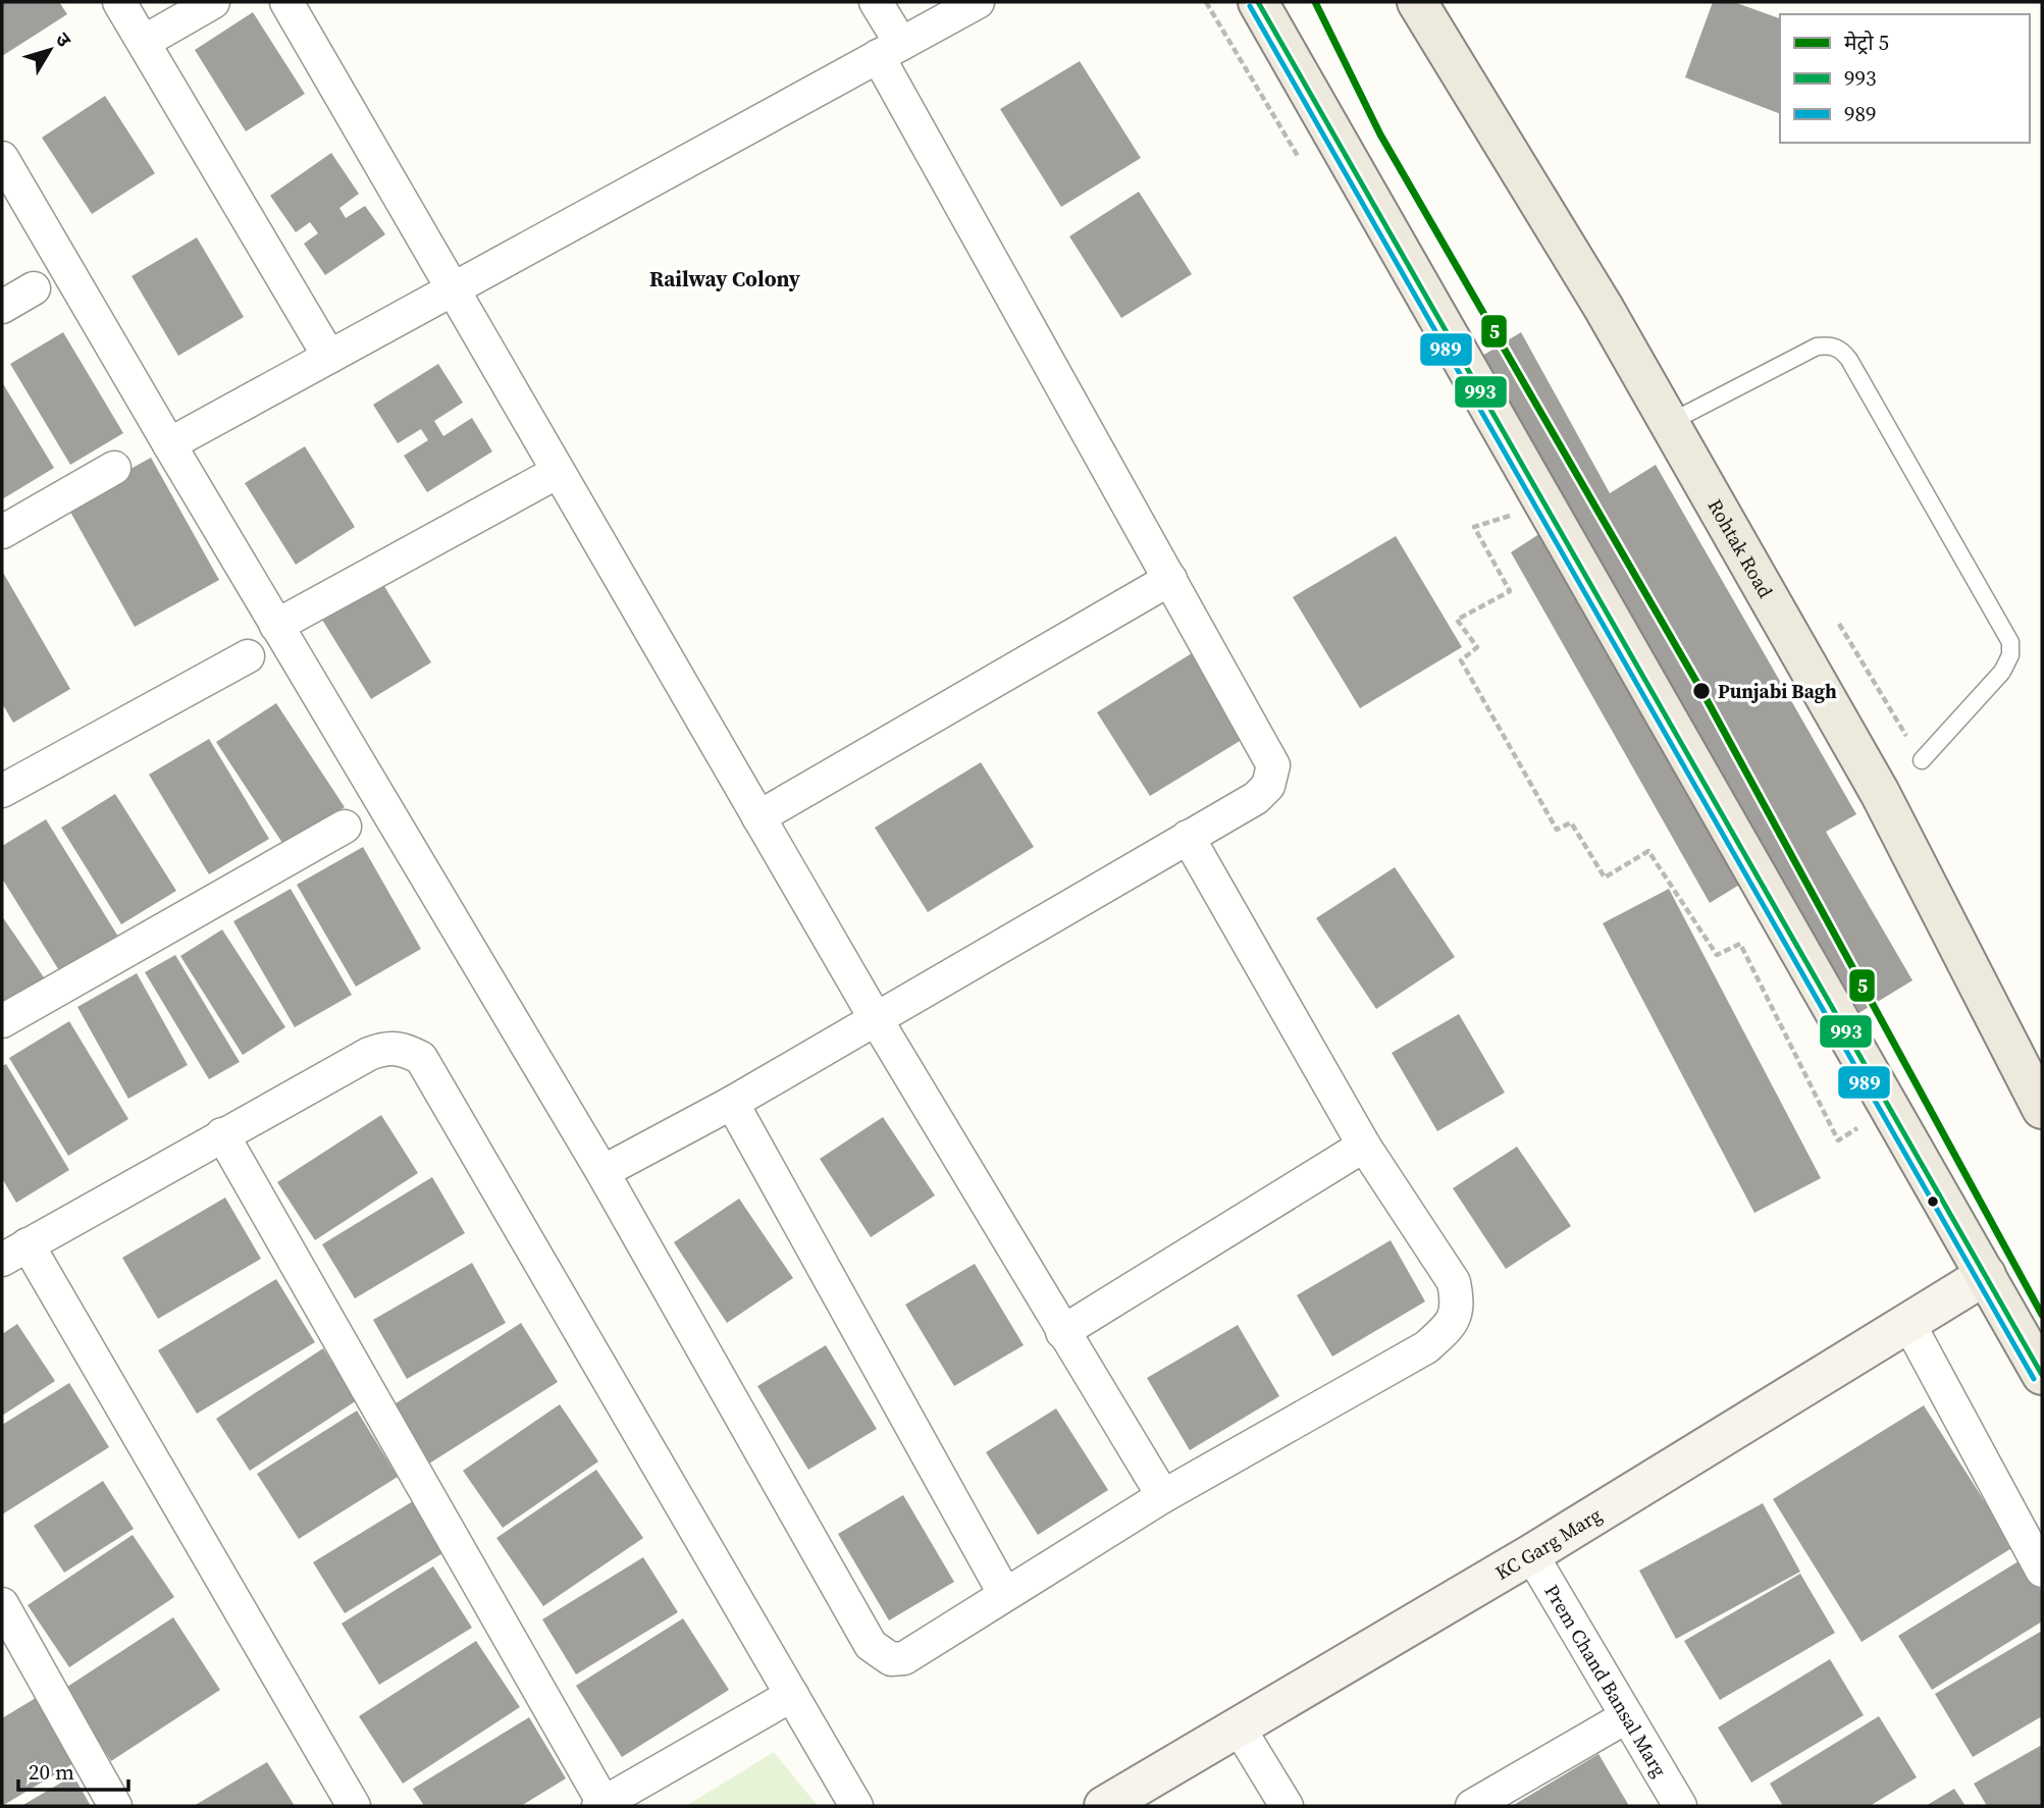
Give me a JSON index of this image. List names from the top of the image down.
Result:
{
  "streets": {
    "main road": ["Rohtak Road"],
    "street": ["KC Garg Marg", "Prem Chand Bansal Marg"]
  },
  "crossings": [
    ["KC Garg Marg", "Prem Chand Bansal Marg"]
  ],
  "districts": ["Railway Colony"],
  "places": ["Punjabi Bagh"],
  "lines": ["metro line 5", "transit line 993", "transit line 989"],
  "legend": ["मेट्रो 5", "993", "989"],
  "scale_bar": "20 m",
  "north": "top right"
}
